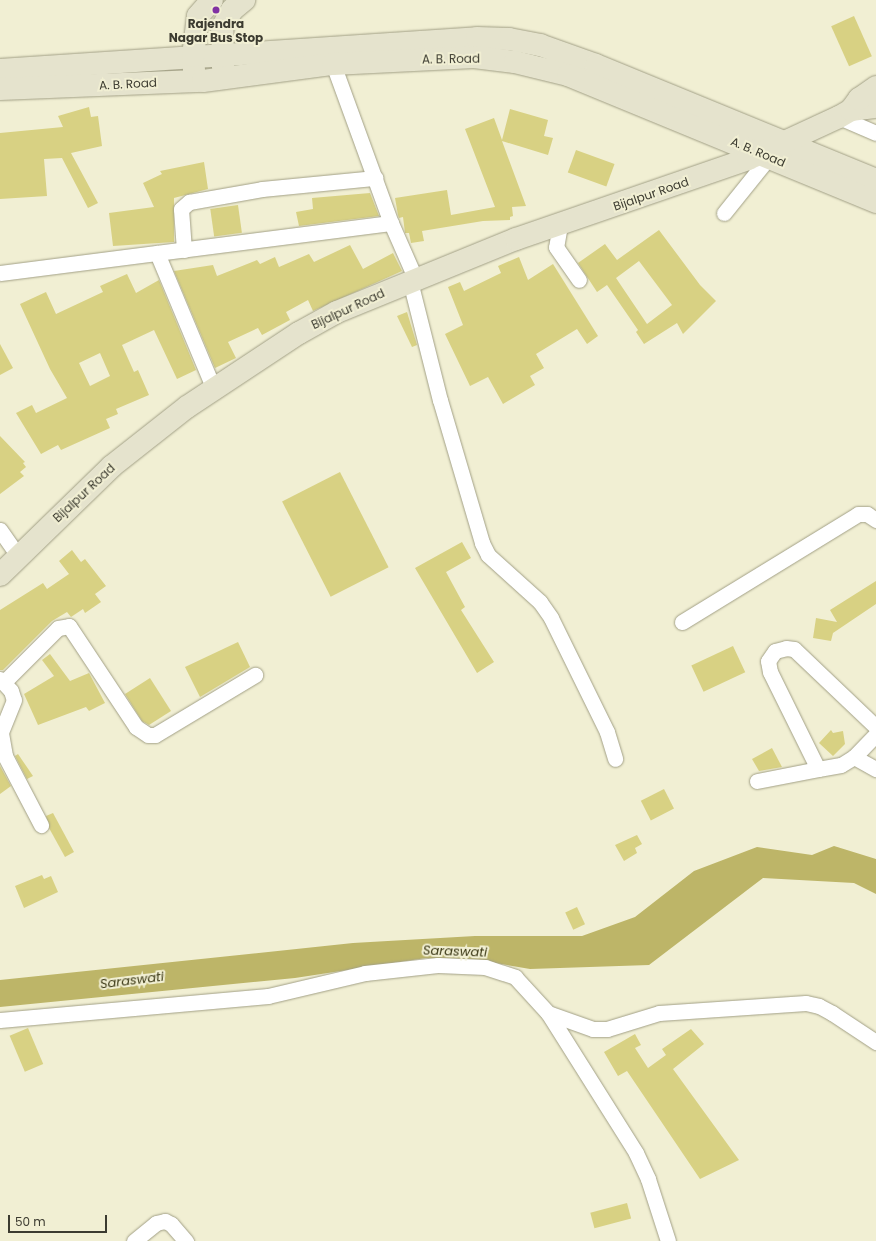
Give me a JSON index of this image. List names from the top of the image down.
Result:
{
  "streets": {
    "main road": ["A. B. Road", "Bijalpur Road"]
  },
  "crossings": [
    ["A. B. Road", "Bijalpur Road"]
  ],
  "water": ["Saraswati"],
  "places": ["Rajendra Nagar Bus Stop"],
  "scale_bar": "50 m"
}
